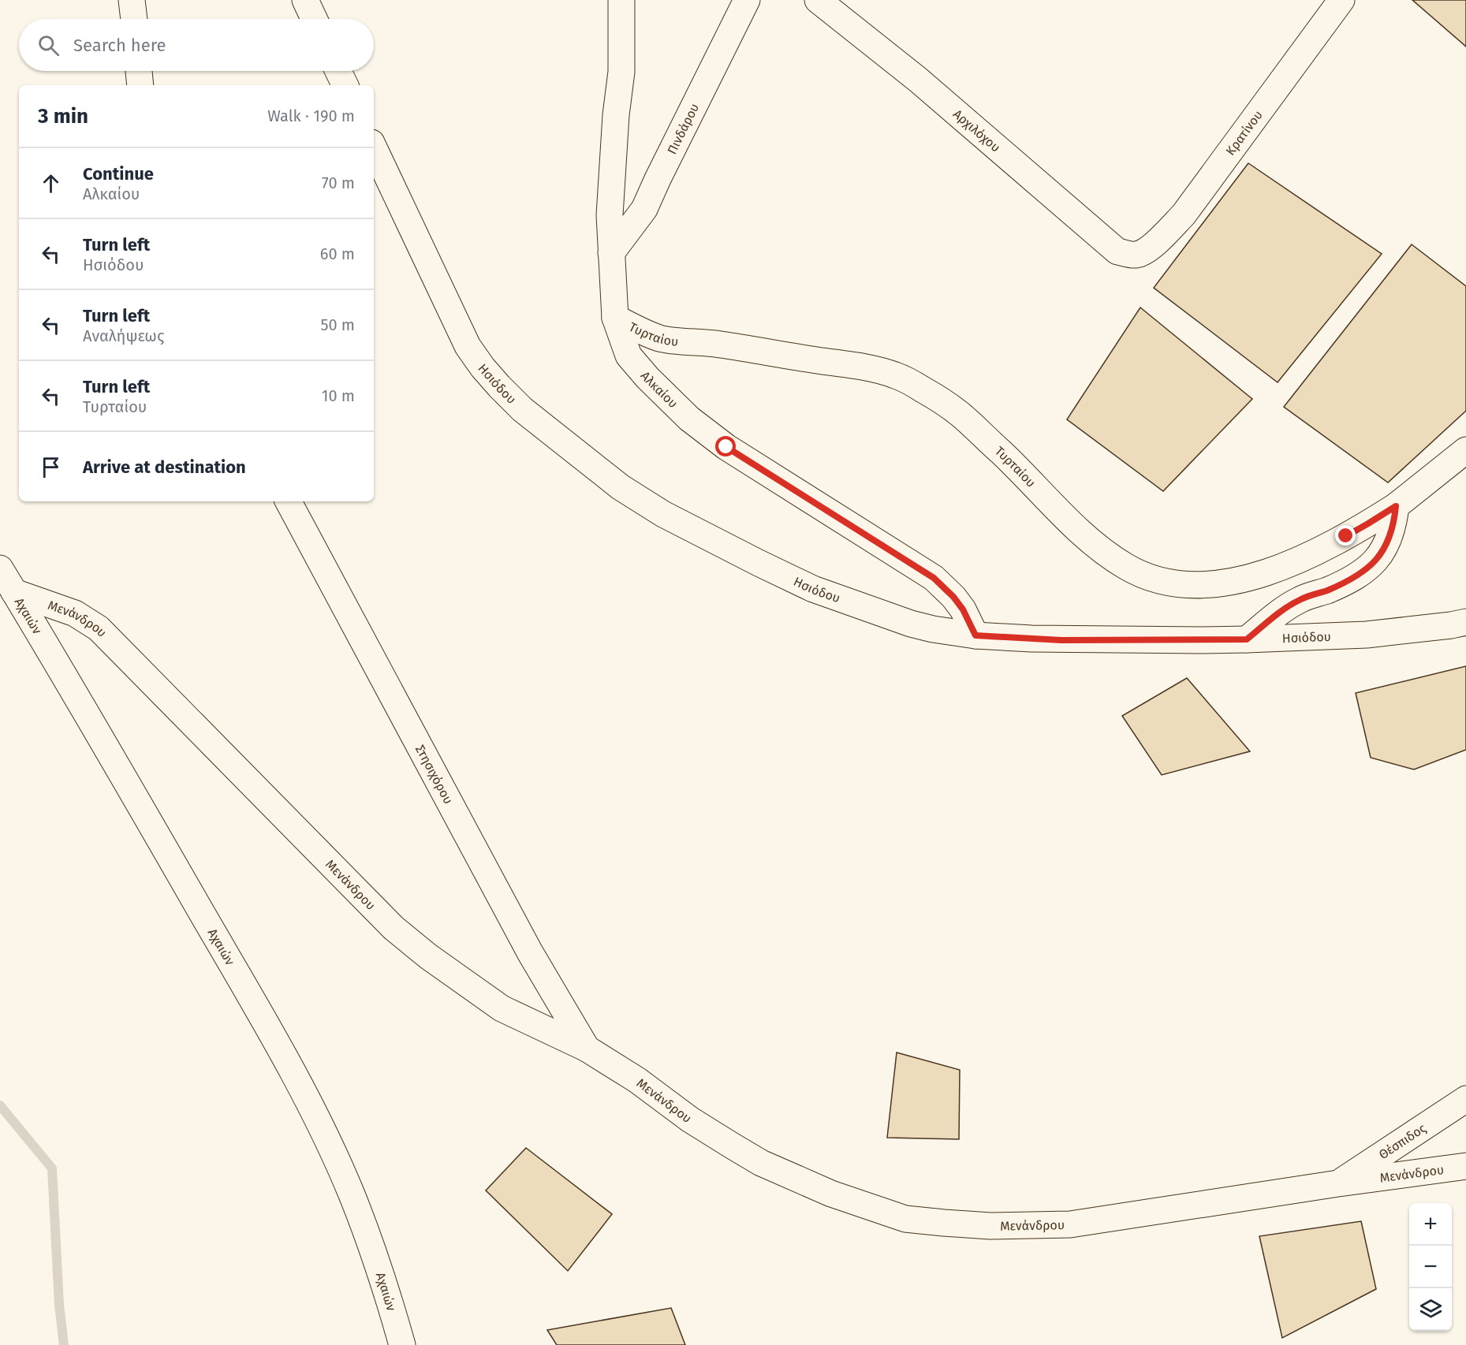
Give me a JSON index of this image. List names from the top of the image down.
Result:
{
  "streets": {
    "street": [
      "Πινδάρου",
      "Αρχιλόχου",
      "Κρατίνου",
      "Τυρταίου",
      "Ησιόδου",
      "Αλκαίου",
      "Αχαιών",
      "Μενάνδρου",
      "Στησιχόρου",
      "Θέσπιδος"
    ]
  },
  "crossings": [
    ["Πινδάρου", "Αλκαίου"],
    ["Αρχιλόχου", "Κρατίνου"],
    ["Τυρταίου", "Αλκαίου"],
    ["Ησιόδου", "Αλκαίου"],
    ["Αχαιών", "Μενάνδρου"],
    ["Μενάνδρου", "Στησιχόρου"],
    ["Μενάνδρου", "Θέσπιδος"]
  ],
  "page": {
    "search": "Search here",
    "heading": ["3 min", "Walk · 190 m"],
    "list": [
      ["Continue", "Αλκαίου", "70 m"],
      ["Turn left", "Ησιόδου", "60 m"],
      ["Turn left", "Αναλήψεως", "50 m"],
      ["Turn left", "Τυρταίου", "10 m"],
      "Arrive at destination"
    ],
    "map_buttons": ["+", "−"]
  }
}
